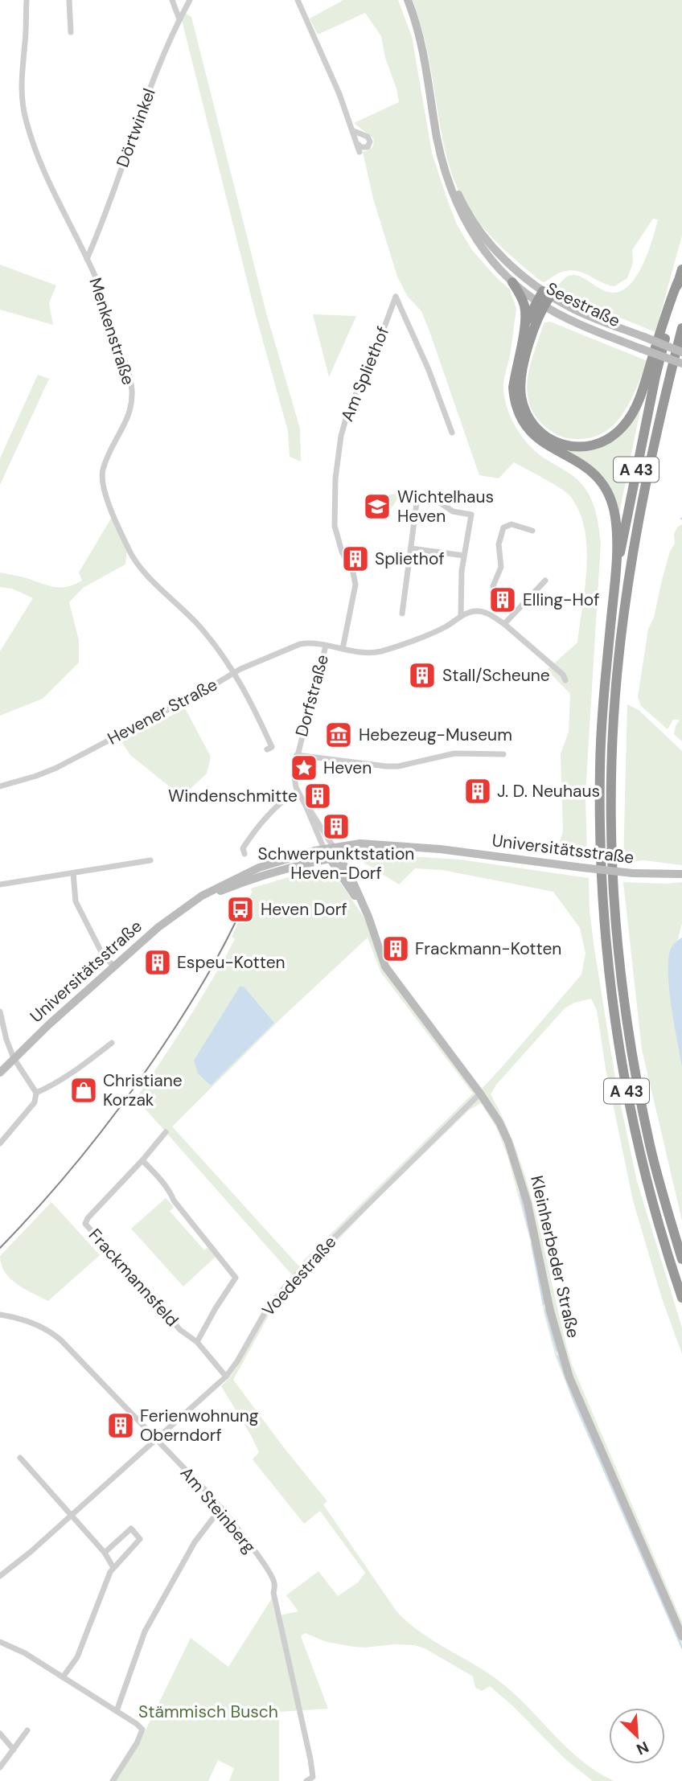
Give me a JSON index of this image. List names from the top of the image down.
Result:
{
  "streets": {
    "highway": ["A 43"],
    "street": [
      "Dörtwinkel",
      "Seestraße",
      "Menkenstraße",
      "Am Spliethof",
      "Dorfstraße",
      "Hevener Straße",
      "Universitätsstraße",
      "Kleinherbeder Straße",
      "Voedestraße",
      "Frackmannsfeld",
      "Am Steinberg"
    ]
  },
  "crossings": [
    ["Dörtwinkel", "Menkenstraße"],
    ["Menkenstraße", "Hevener Straße"],
    ["Am Spliethof", "Dorfstraße"],
    ["Dorfstraße", "Hevener Straße"],
    ["Dorfstraße", "Universitätsstraße"],
    ["Dorfstraße", "Kleinherbeder Straße"],
    ["Universitätsstraße", "Kleinherbeder Straße"],
    ["Kleinherbeder Straße", "Voedestraße"],
    ["Voedestraße", "Frackmannsfeld"],
    ["Voedestraße", "Am Steinberg"]
  ],
  "parks": ["Stämmisch Busch"],
  "places": {
    "school or university": ["Wichtelhaus Heven"],
    "building": [
      "Spliethof",
      "Elling-Hof",
      "Stall/Scheune",
      "J. D. Neuhaus",
      "Windenschmitte",
      "Schwerpunktstation Heven-Dorf",
      "Frackmann-Kotten",
      "Espeu-Kotten",
      "Ferienwohnung Oberndorf"
    ],
    "museum": ["Hebezeug-Museum"],
    "place": ["Heven"],
    "bus stop": ["Heven Dorf"],
    "shop": ["Christiane Korzak"]
  },
  "north": "bottom right"
}
